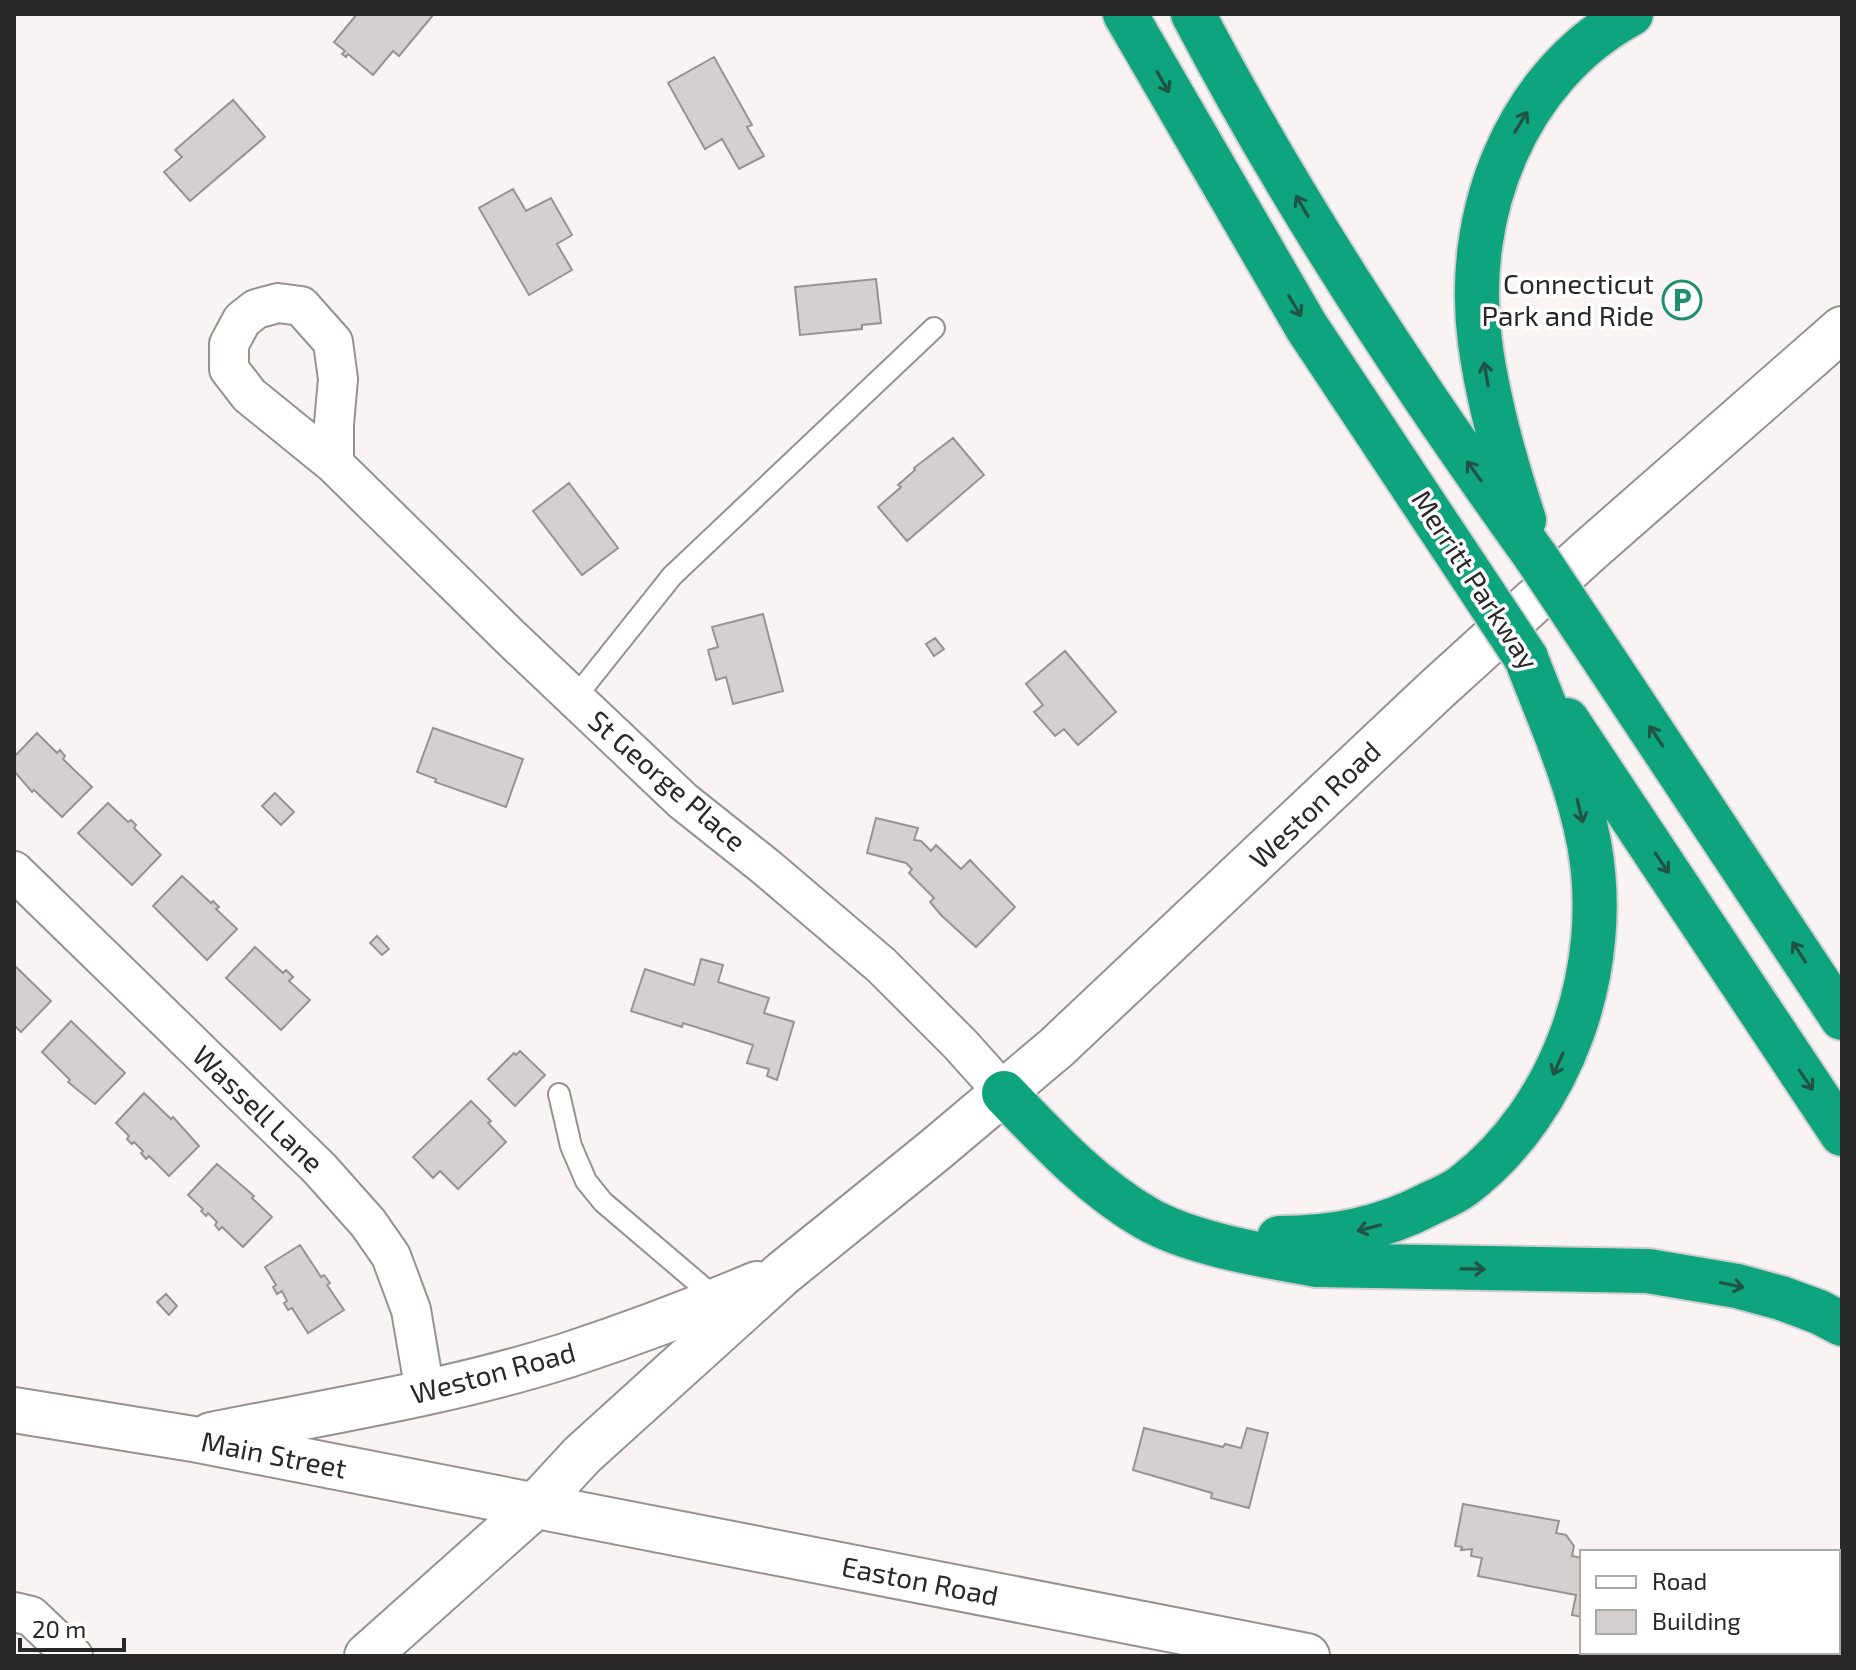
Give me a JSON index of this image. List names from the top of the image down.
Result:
{
  "streets": {
    "highway": ["Merritt Parkway"],
    "main road": ["Weston Road", "Main Street", "Easton Road"],
    "street": ["St George Place", "Wassell Lane"]
  },
  "crossings": [
    ["St George Place", "Weston Road"],
    ["Weston Road", "Wassell Lane"],
    ["Weston Road", "Main Street"],
    ["Weston Road", "Easton Road"],
    ["Main Street", "Easton Road"]
  ],
  "places": {
    "parking": ["Connecticut Park and Ride"]
  },
  "legend": ["Road", "Building"],
  "scale_bar": "20 m"
}
